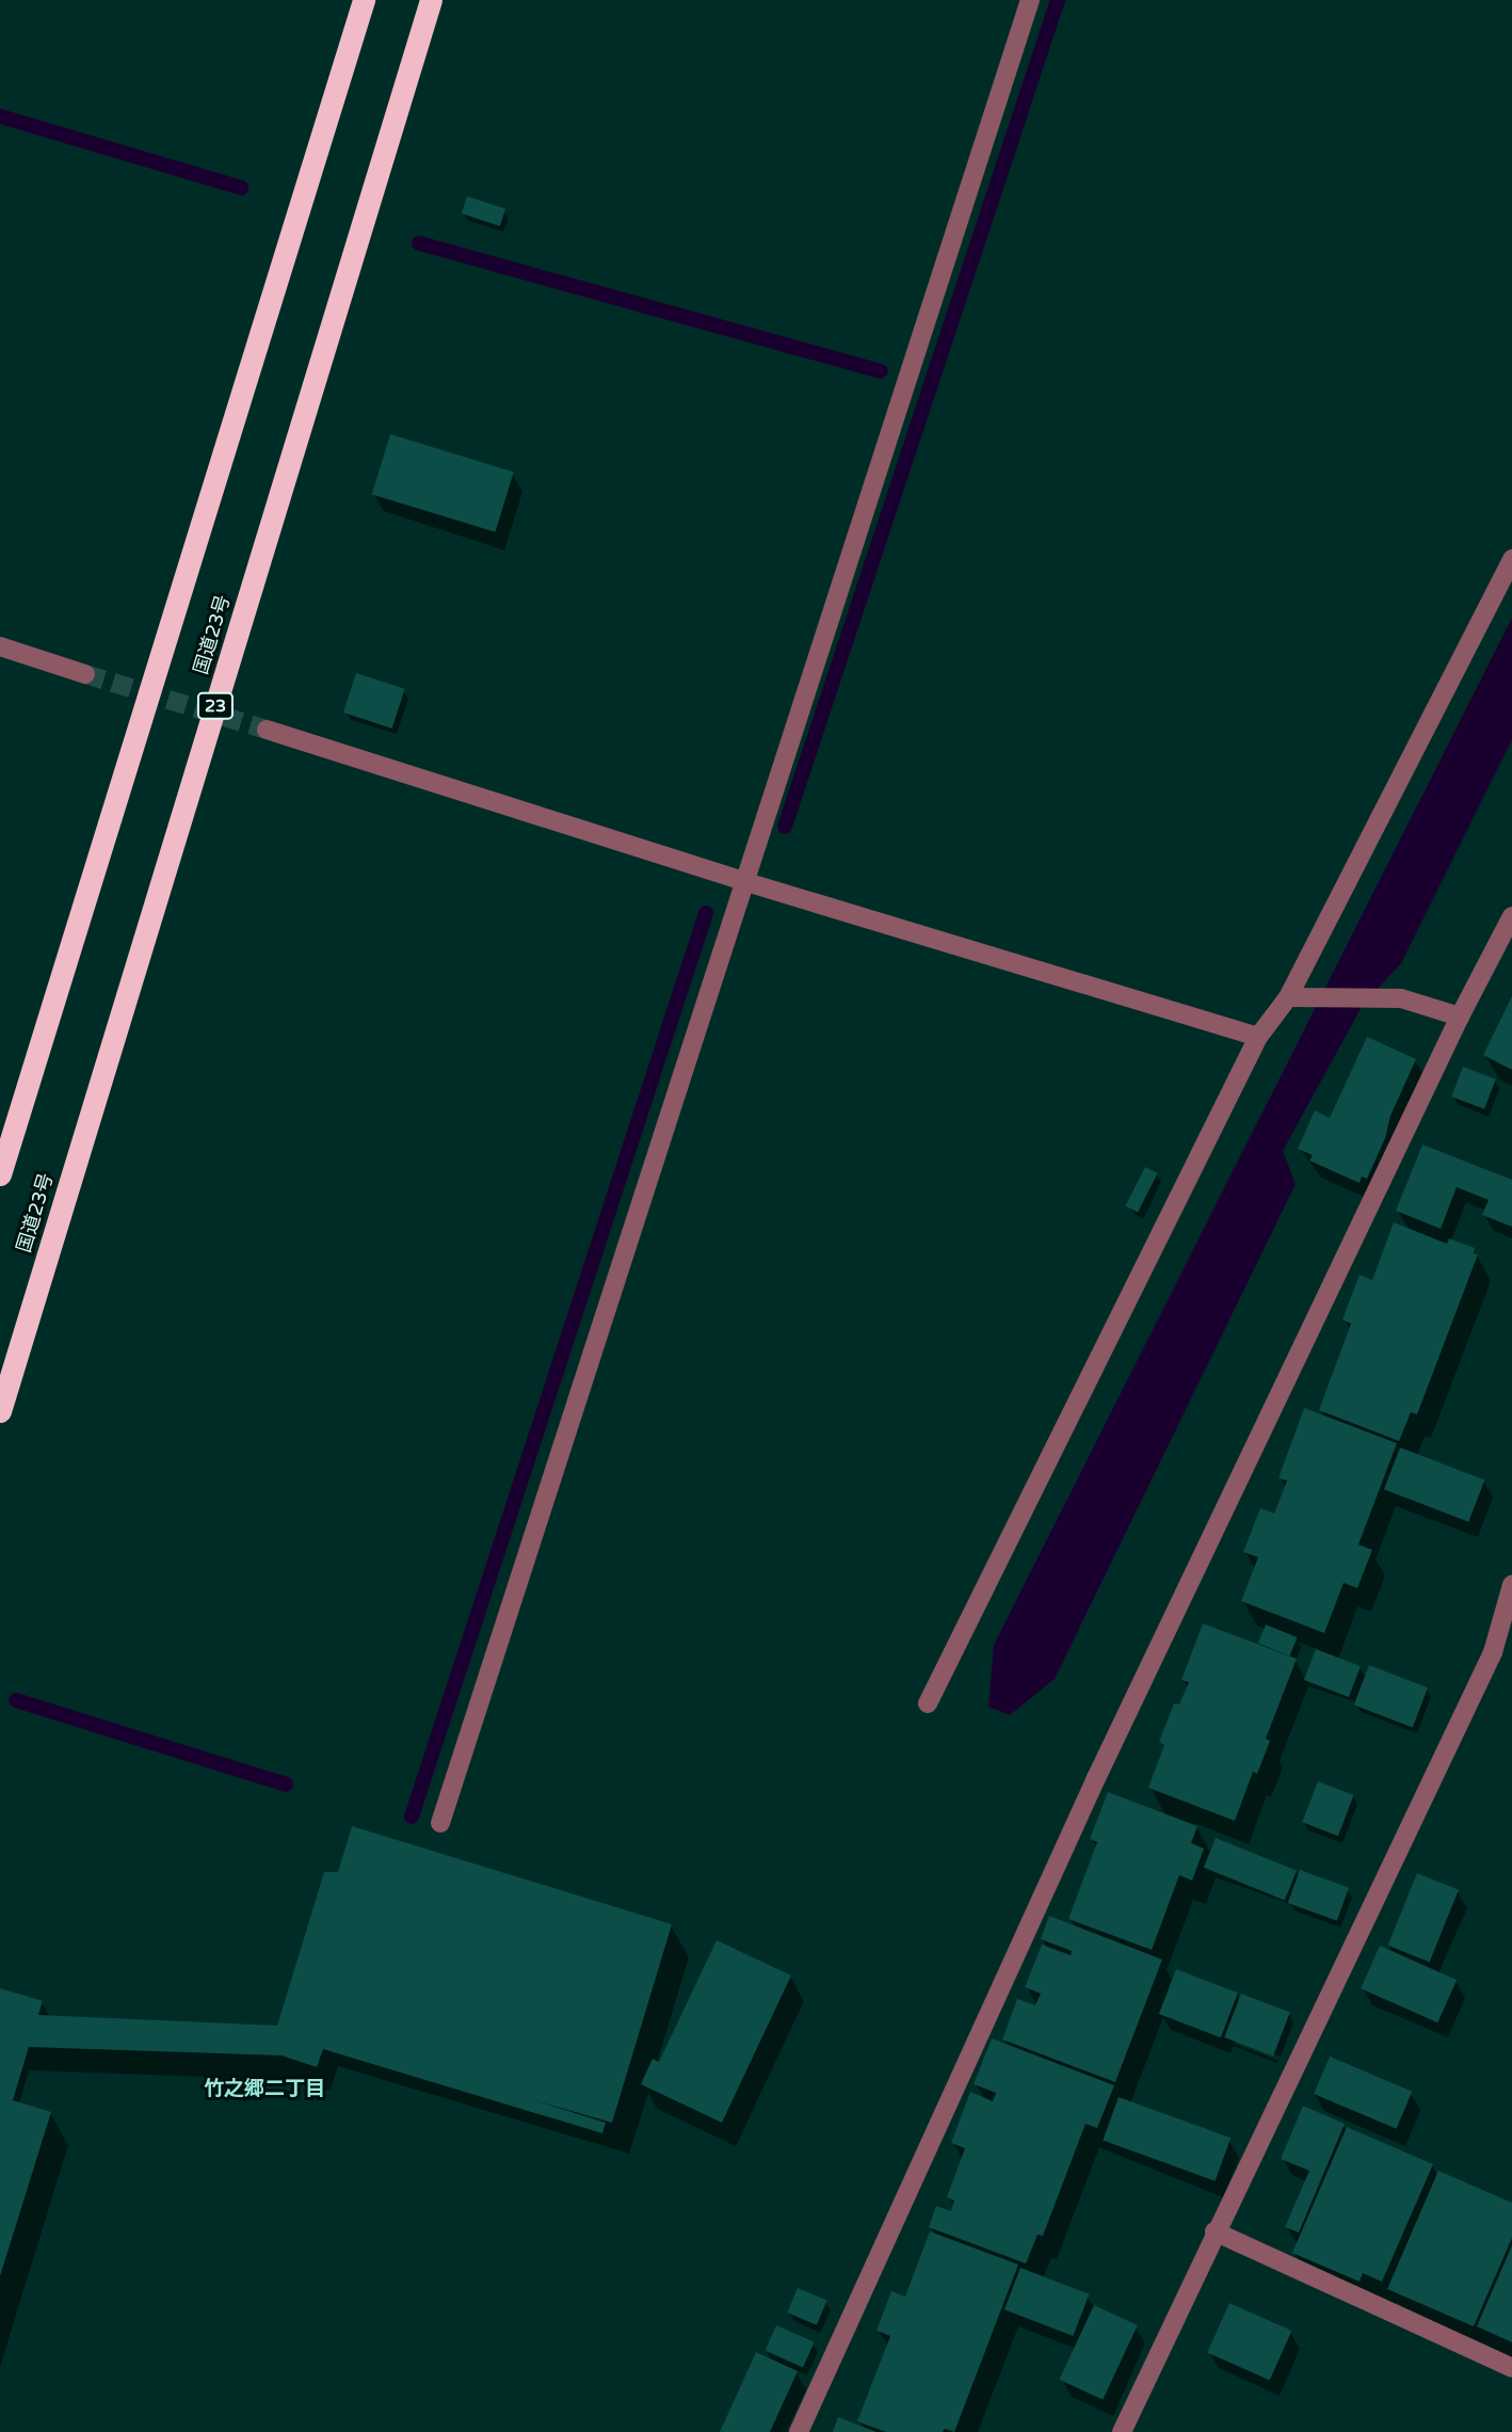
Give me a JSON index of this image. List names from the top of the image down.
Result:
{
  "streets": {
    "highway": ["国道23号", "23"]
  },
  "districts": ["竹之郷二丁目"]
}
